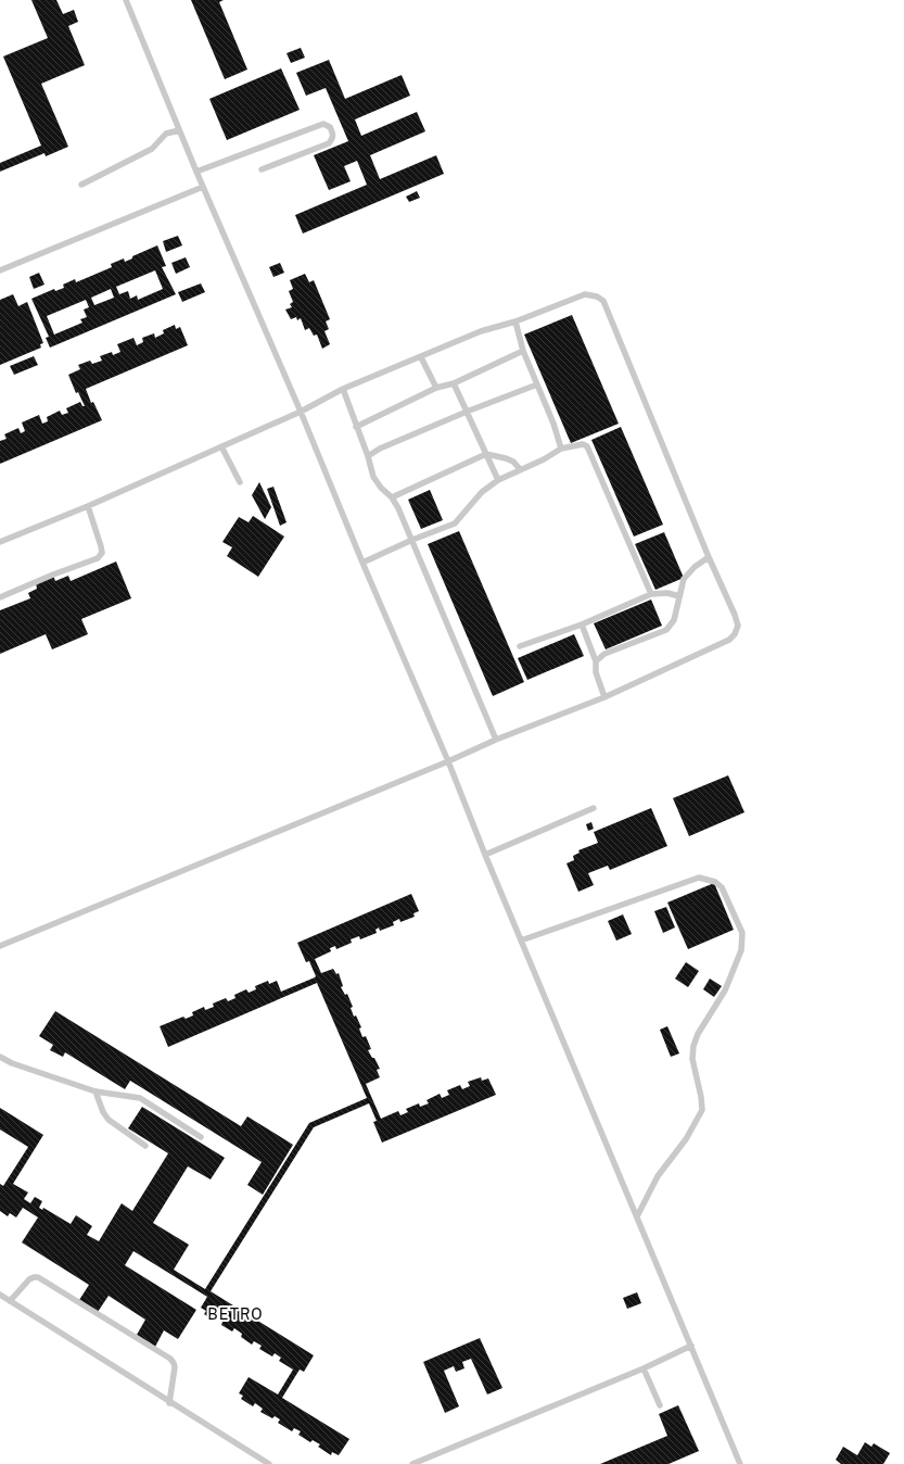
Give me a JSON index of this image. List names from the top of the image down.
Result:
{
  "districts": ["BETRO"]
}
